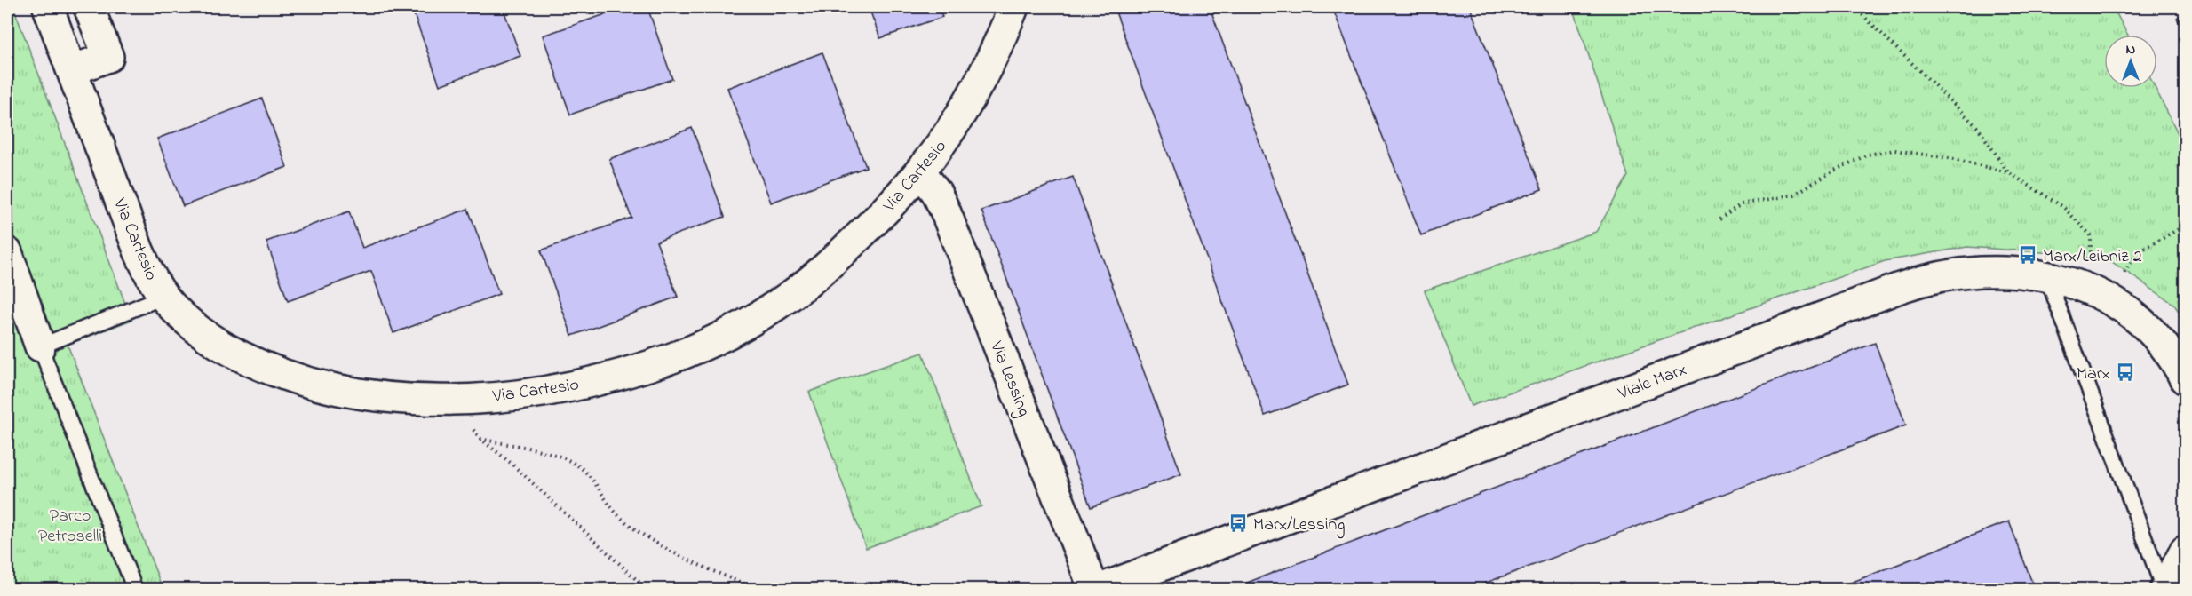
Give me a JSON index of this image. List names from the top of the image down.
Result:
{
  "streets": {
    "street": ["Via Cartesio", "Via Lessing", "Viale Marx"]
  },
  "crossings": [
    ["Via Cartesio", "Via Lessing"],
    ["Via Lessing", "Viale Marx"]
  ],
  "parks": ["Parco Petroselli"],
  "places": {
    "bus stop": ["Marx/Leibniz 2", "Marx", "Marx/Lessing"]
  },
  "north": "top"
}
